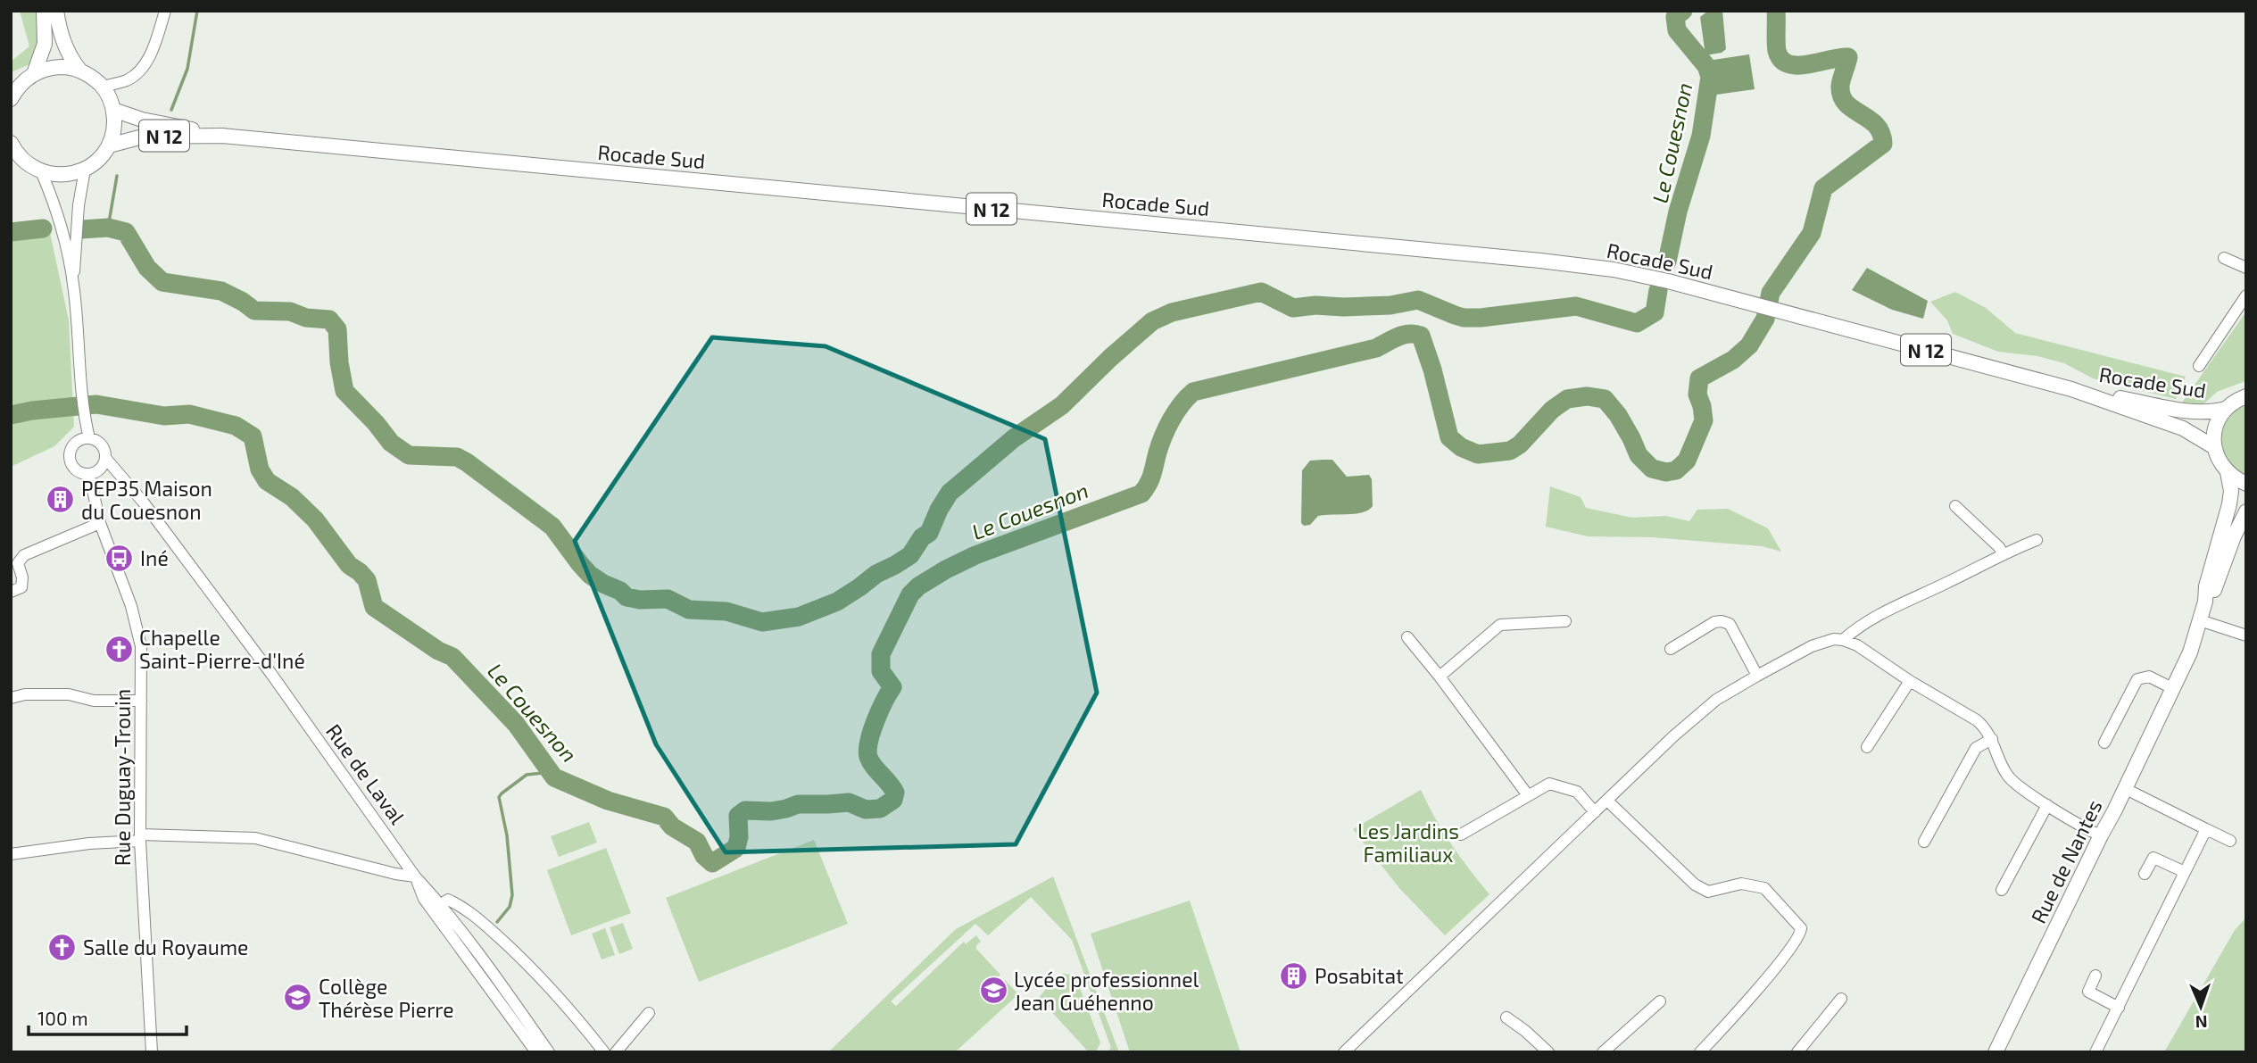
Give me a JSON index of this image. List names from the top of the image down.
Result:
{
  "streets": {
    "main road": ["N 12", "Rocade Sud", "Rue de Nantes"],
    "street": ["Rue de Laval", "Rue Duguay-Trouin"]
  },
  "crossings": [
    ["Rue de Laval", "Rue Duguay-Trouin"]
  ],
  "water": ["Le Couesnon"],
  "parks": ["Les Jardins Familiaux"],
  "places": {
    "building": ["PEP35 Maison du Couesnon", "Posabitat"],
    "bus stop": ["Iné"],
    "church": ["Chapelle Saint-Pierre-d'Iné", "Salle du Royaume"],
    "school or university": ["Lycée professionnel Jean Guéhenno", "Collège Thérèse Pierre"]
  },
  "scale_bar": "100 m",
  "north": "bottom"
}
